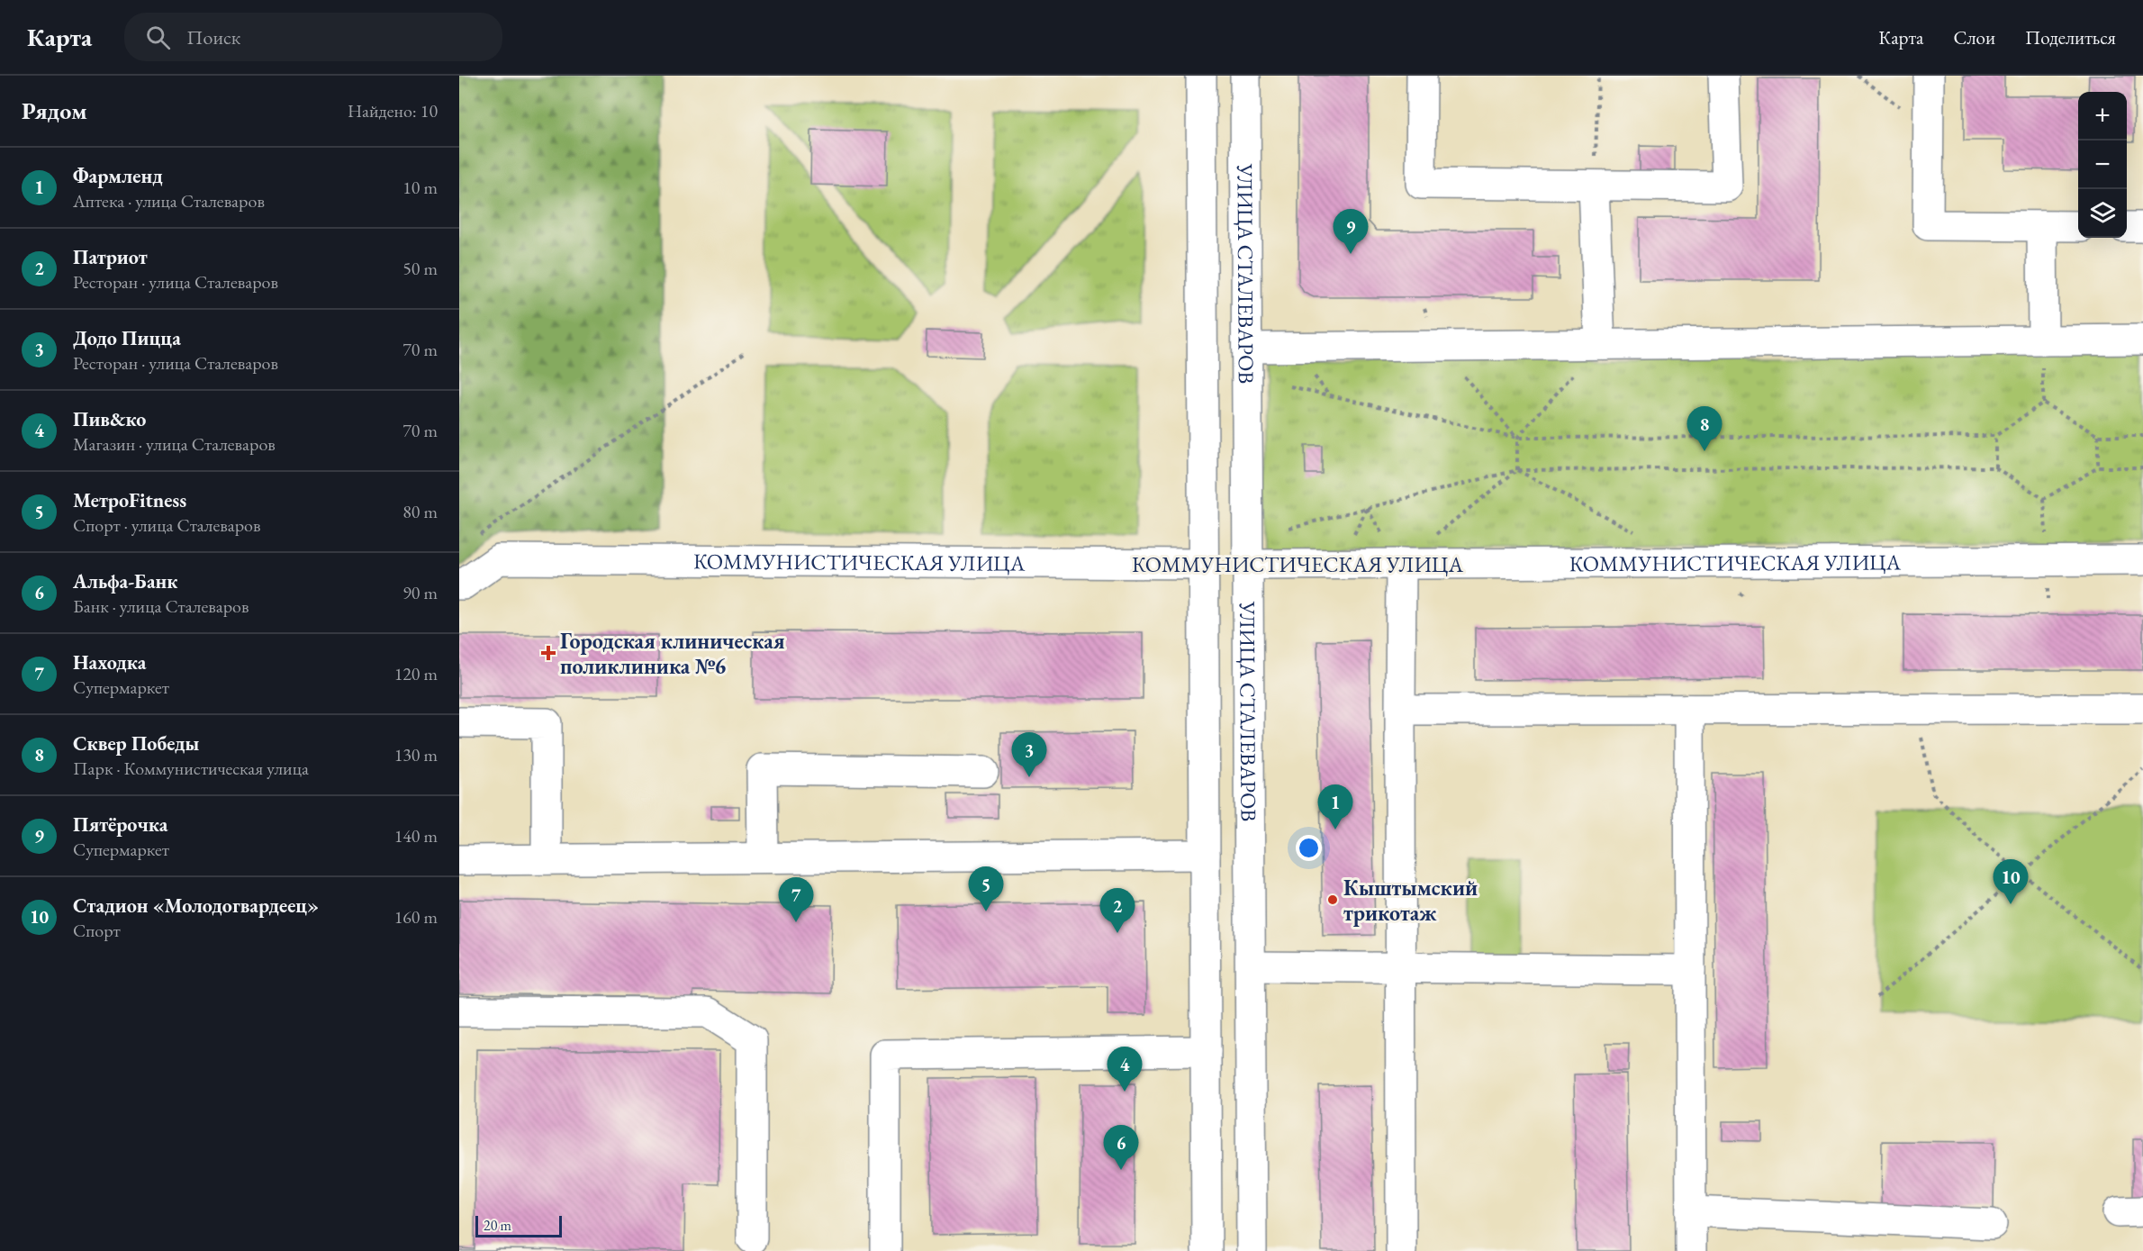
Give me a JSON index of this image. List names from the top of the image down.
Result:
{
  "streets": {
    "street": ["УЛИЦА СТАЛЕВАРОВ", "КОММУНИСТИЧЕСКАЯ УЛИЦА"]
  },
  "crossings": [
    ["УЛИЦА СТАЛЕВАРОВ", "КОММУНИСТИЧЕСКАЯ УЛИЦА"]
  ],
  "places": {
    "health": ["Городская клиническая поликлиника №6"],
    "other": ["Кыштымский трикотаж"]
  },
  "scale_bar": "20 m",
  "page": {
    "header": "Карта",
    "search": "Поиск",
    "nav": ["Карта", "Слои", "Поделиться"],
    "heading": ["Рядом", "Найдено: 10"],
    "map_buttons": ["+", "−"],
    "list": [
      {
        "mark": "1",
        "name": "Фармленд",
        "note": "Аптека · улица Сталеваров",
        "value": "10 m"
      },
      {
        "mark": "2",
        "name": "Патриот",
        "note": "Ресторан · улица Сталеваров",
        "value": "50 m"
      },
      {
        "mark": "3",
        "name": "Додо Пицца",
        "note": "Ресторан · улица Сталеваров",
        "value": "70 m"
      },
      {
        "mark": "4",
        "name": "Пив&ко",
        "note": "Магазин · улица Сталеваров",
        "value": "70 m"
      },
      {
        "mark": "5",
        "name": "МетроFitness",
        "note": "Спорт · улица Сталеваров",
        "value": "80 m"
      },
      {
        "mark": "6",
        "name": "Альфа-Банк",
        "note": "Банк · улица Сталеваров",
        "value": "90 m"
      },
      {
        "mark": "7",
        "name": "Находка",
        "note": "Супермаркет",
        "value": "120 m"
      },
      {
        "mark": "8",
        "name": "Сквер Победы",
        "note": "Парк · Коммунистическая улица",
        "value": "130 m"
      },
      {
        "mark": "9",
        "name": "Пятёрочка",
        "note": "Супермаркет",
        "value": "140 m"
      },
      {
        "mark": "10",
        "name": "Стадион «Молодогвардеец»",
        "note": "Спорт",
        "value": "160 m"
      }
    ],
    "pins": [
      "9",
      "8",
      "3",
      "1",
      "10",
      "5",
      "7",
      "2",
      "4",
      "6"
    ],
    "scale": "20 m"
  }
}
